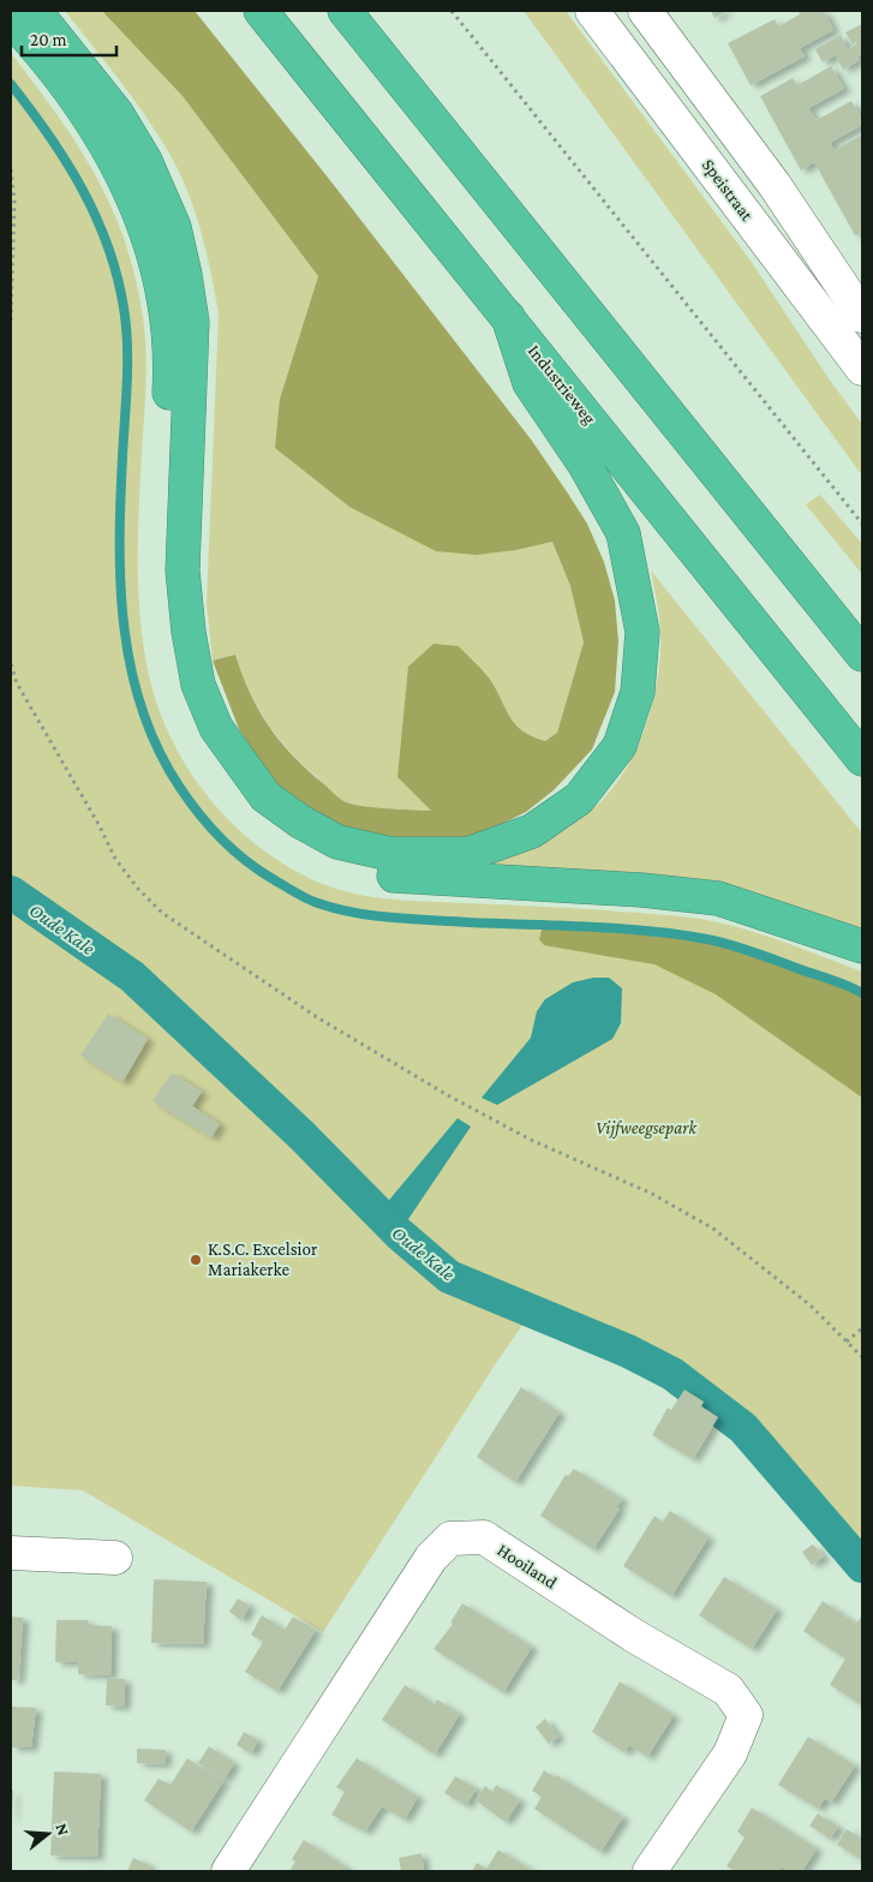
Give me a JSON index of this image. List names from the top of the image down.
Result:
{
  "streets": {
    "highway": ["Industrieweg"],
    "street": ["Speistraat", "Hooiland"]
  },
  "water": ["Oude Kale"],
  "parks": ["Vijfweegsepark"],
  "places": ["K.S.C. Excelsior Mariakerke"],
  "scale_bar": "20 m",
  "north": "right"
}
